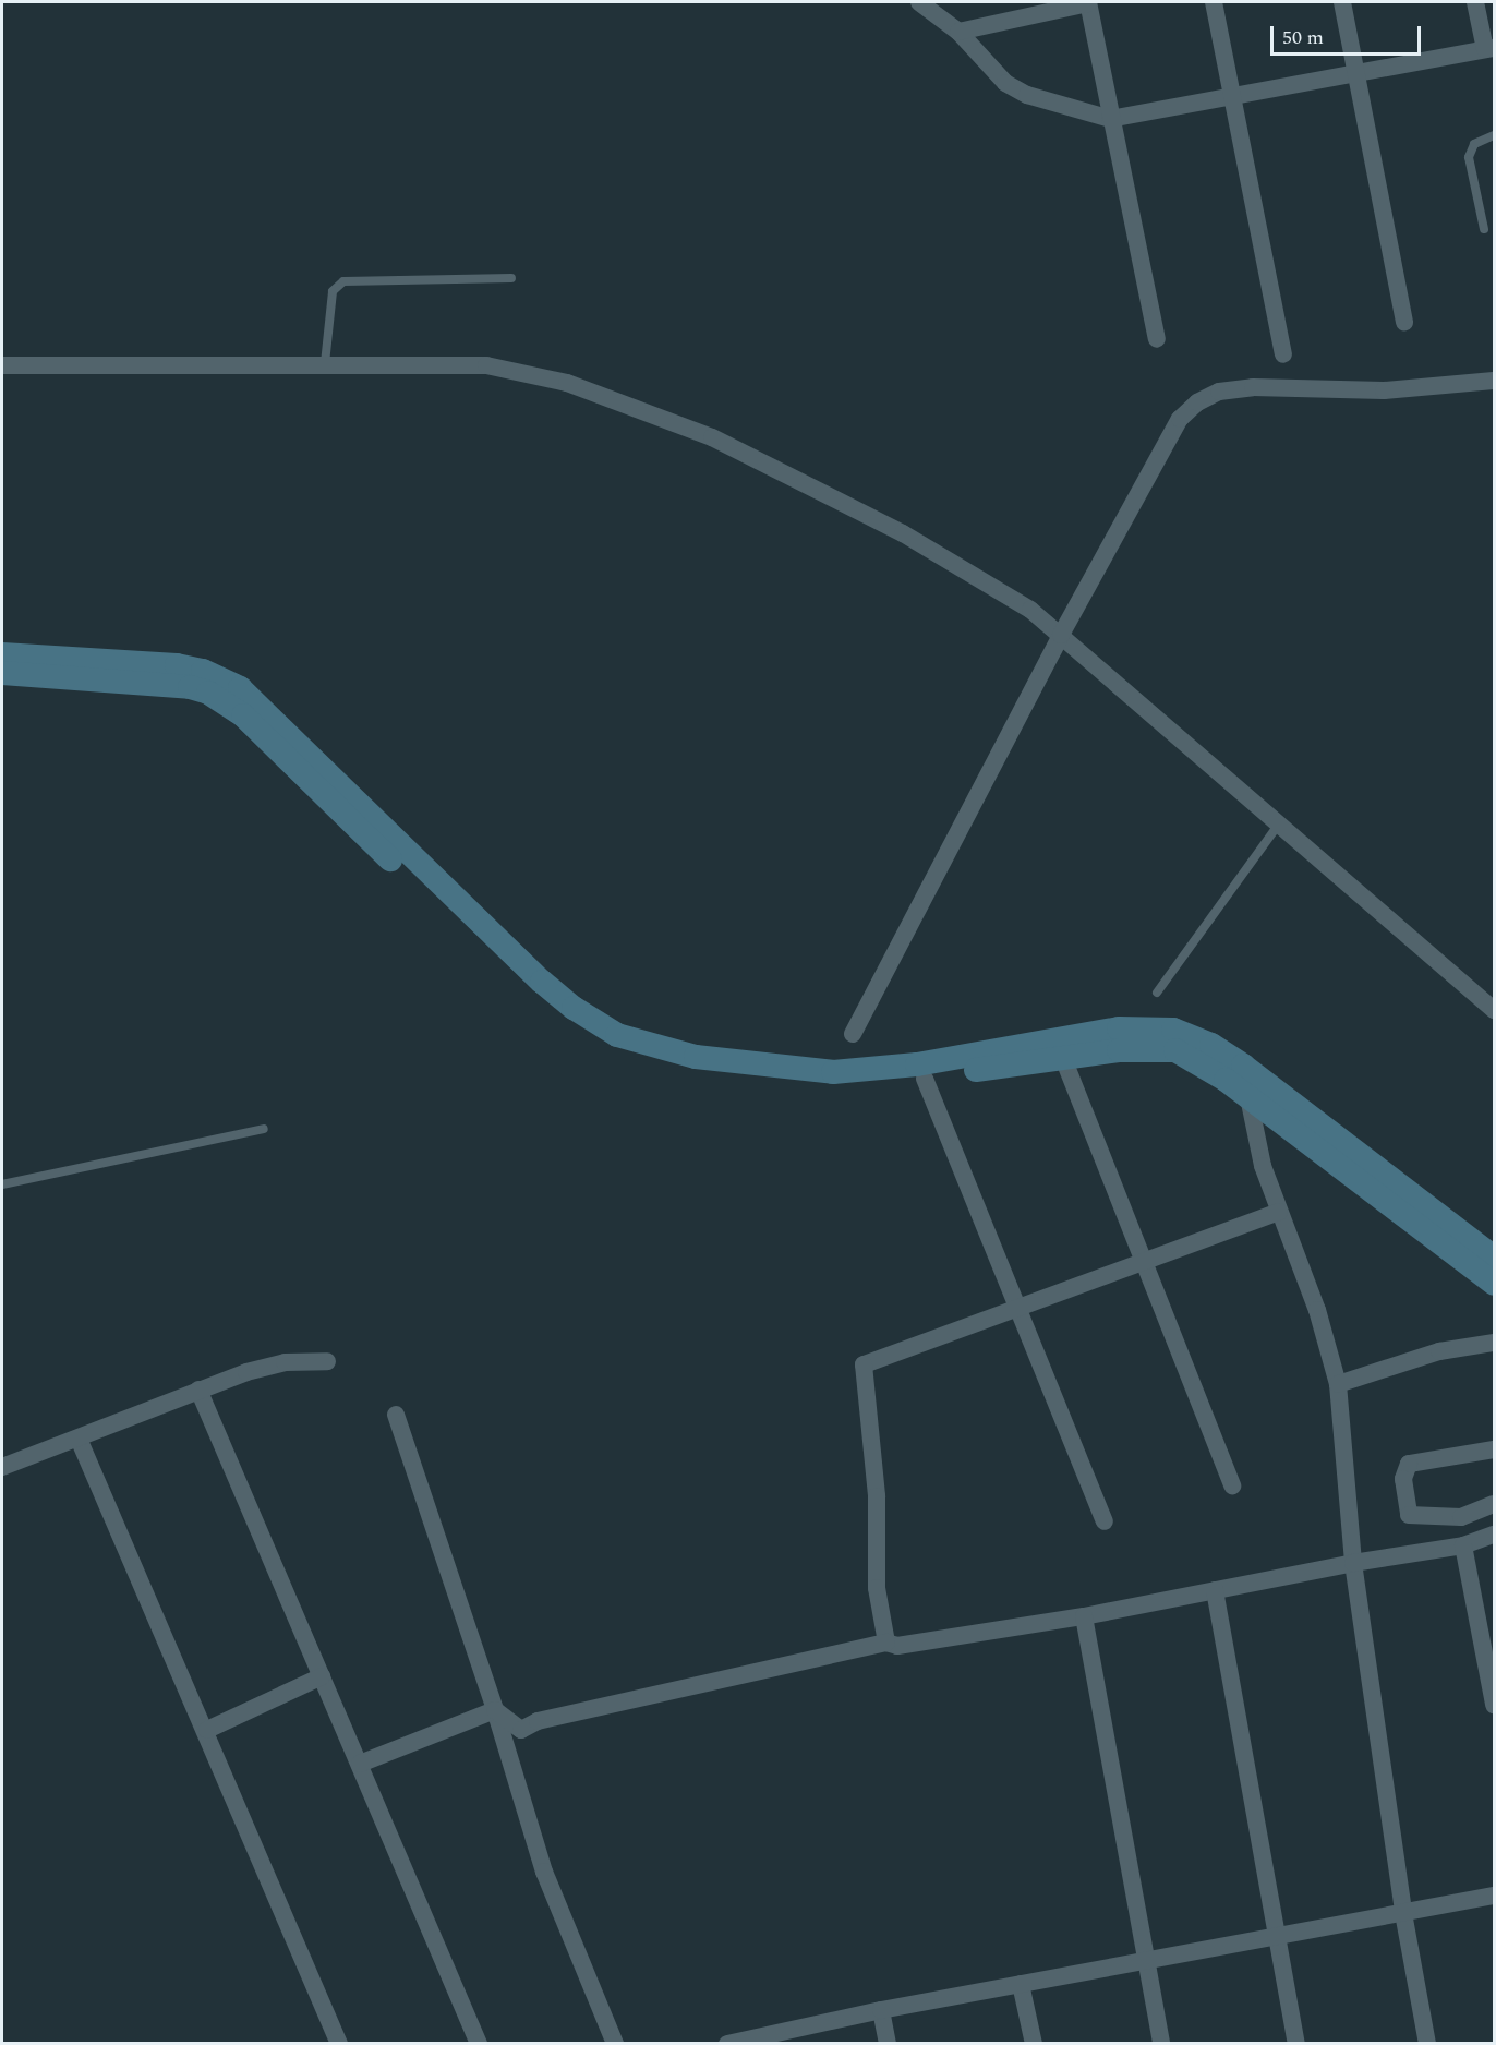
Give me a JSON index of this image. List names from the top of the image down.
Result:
{
  "scale_bar": "50 m"
}
